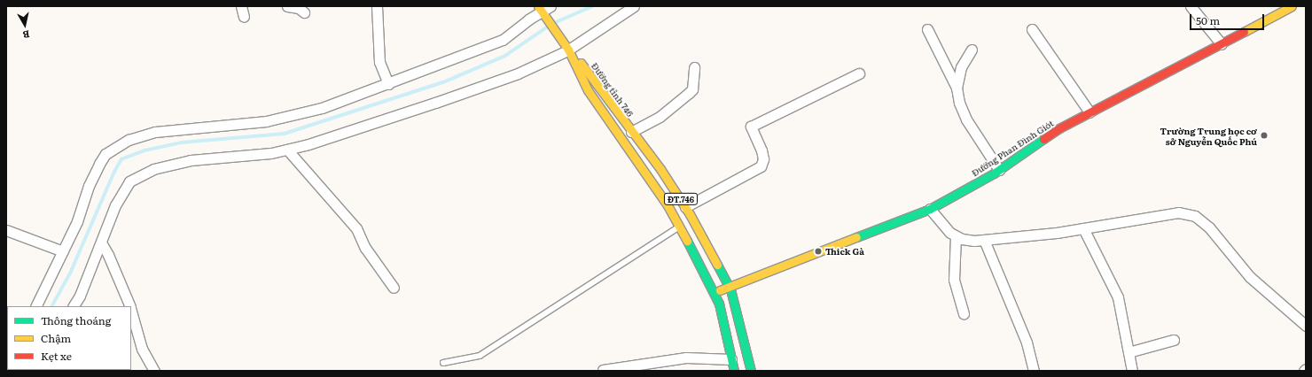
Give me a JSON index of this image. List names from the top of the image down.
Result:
{
  "streets": {
    "main road": ["Đường tỉnh 746", "Đường Phan Đình Giót", "ĐT.746"]
  },
  "crossings": [
    ["Đường tỉnh 746", "Đường Phan Đình Giót"],
    ["Đường tỉnh 746", "ĐT.746"]
  ],
  "places": ["Trường Trung học cơ sở Nguyễn Quốc Phú", "Thick Gà"],
  "legend": ["Thông thoáng", "Chậm", "Kẹt xe"],
  "scale_bar": "50 m",
  "north": "bottom"
}
